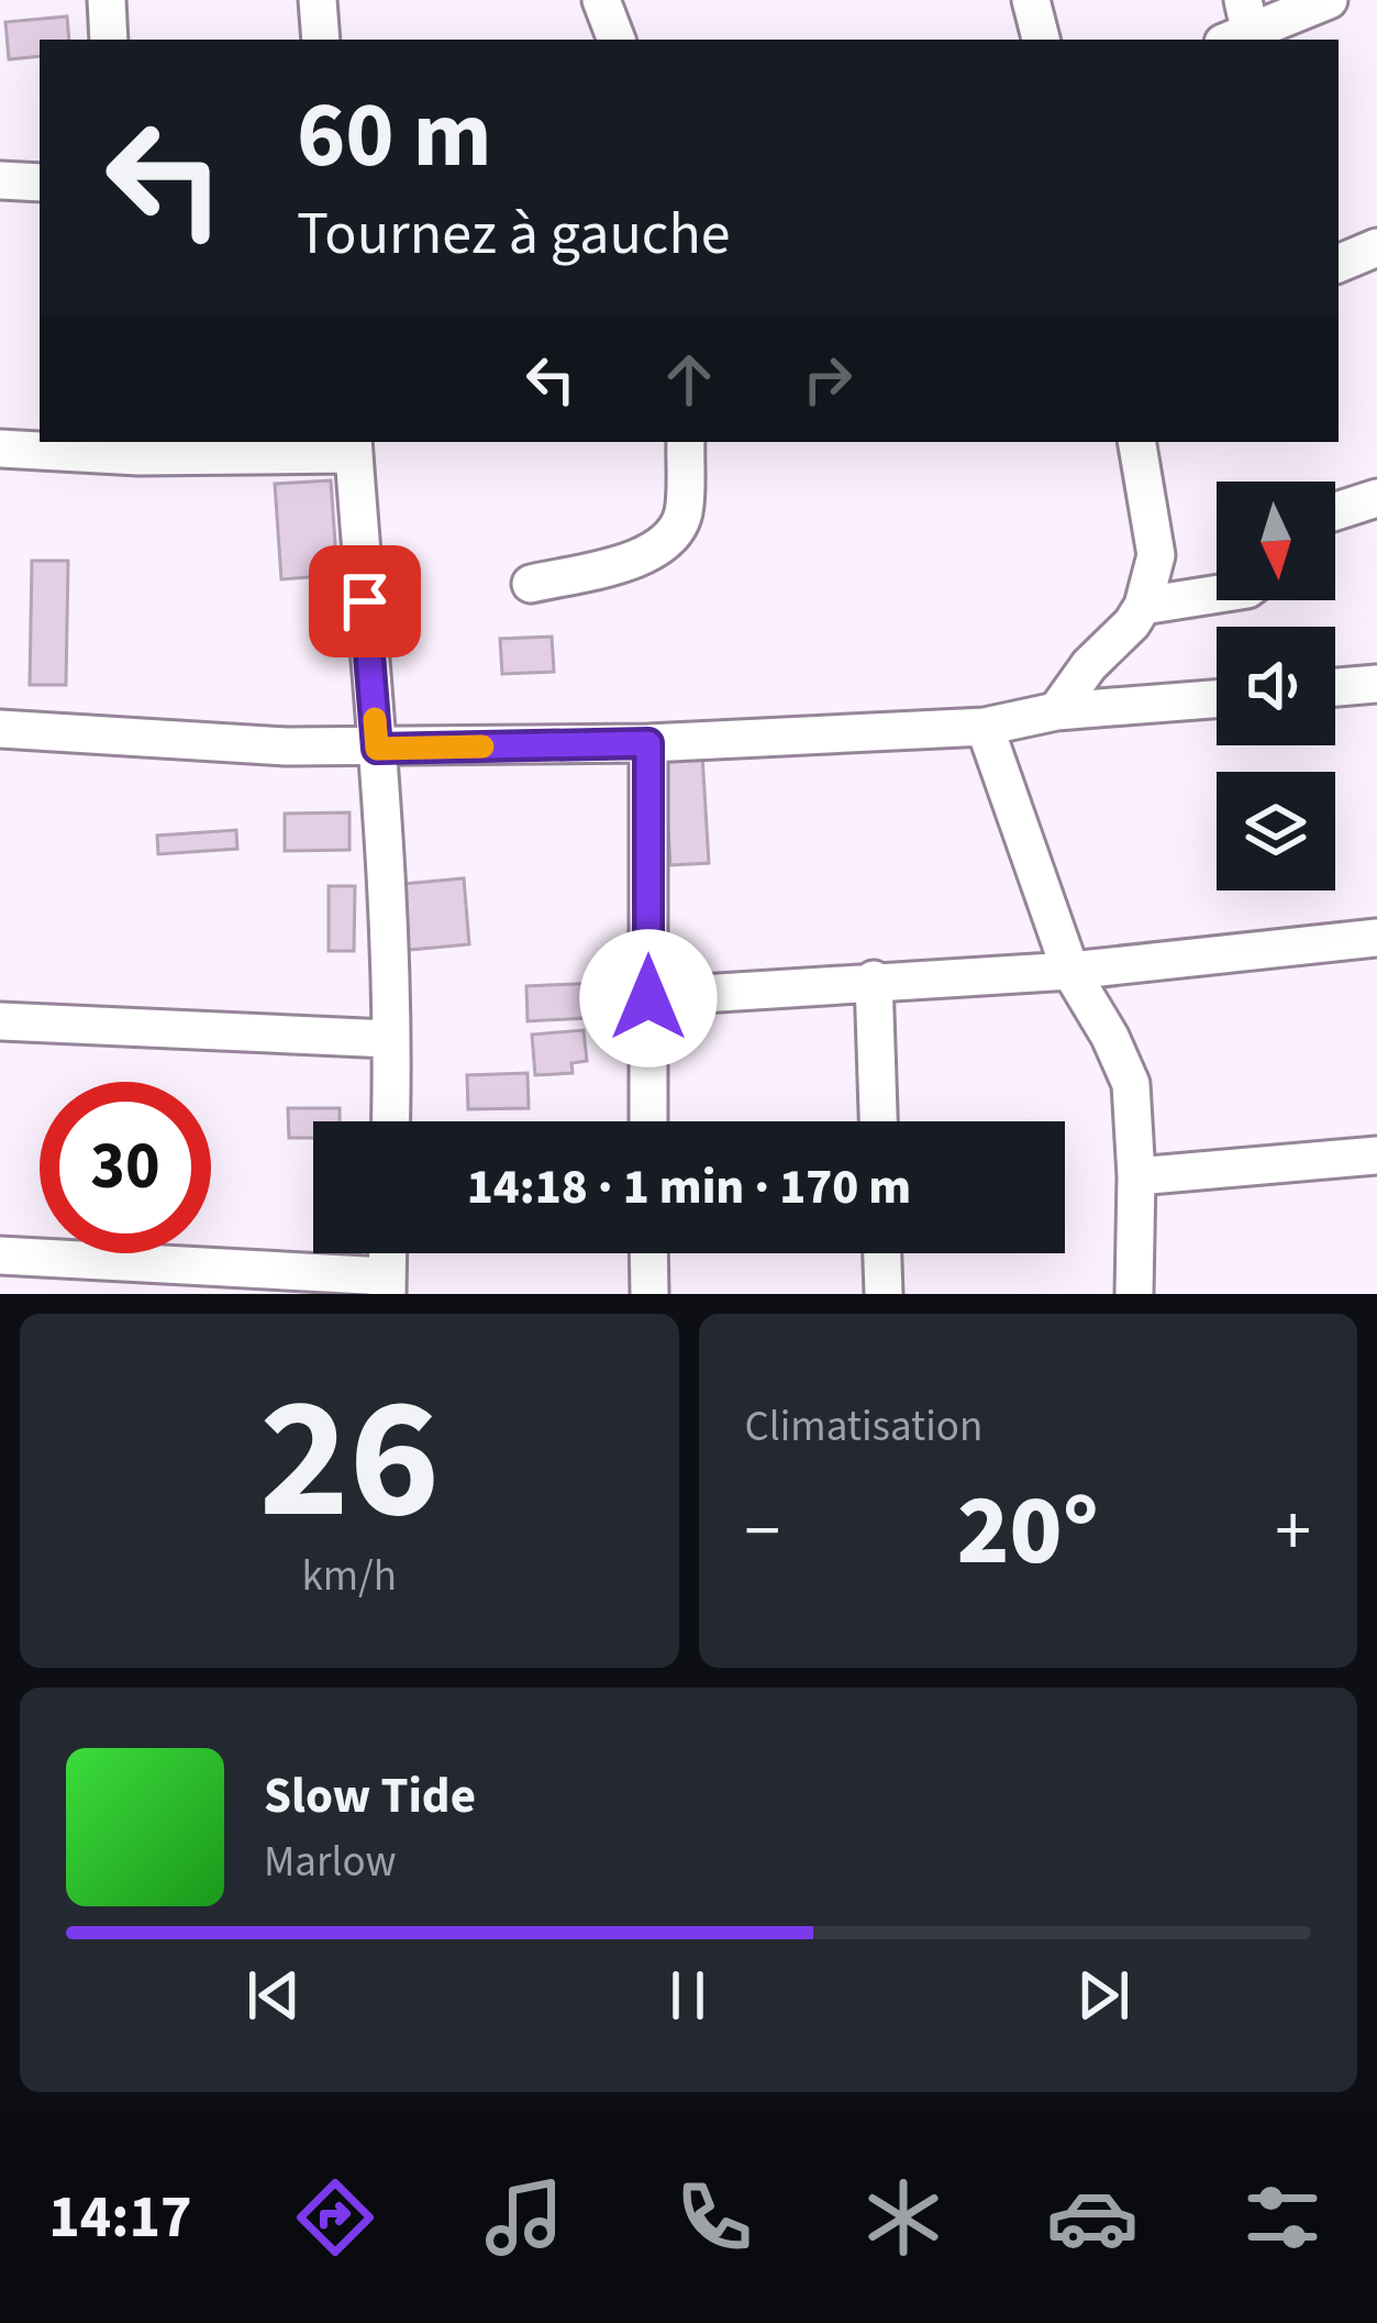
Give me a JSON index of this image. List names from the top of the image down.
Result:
{
  "north": "bottom",
  "page": {
    "turn": ["60 m", "Tournez à gauche"],
    "limit": "30",
    "trip": "14:18 · 1 min · 170 m",
    "tile": [
      ["26", "km/h"],
      "Climatisation"
    ],
    "heat": ["−", "20°", "+"],
    "song": ["Slow Tide", "Marlow"],
    "tabs": "14:17"
  }
}
